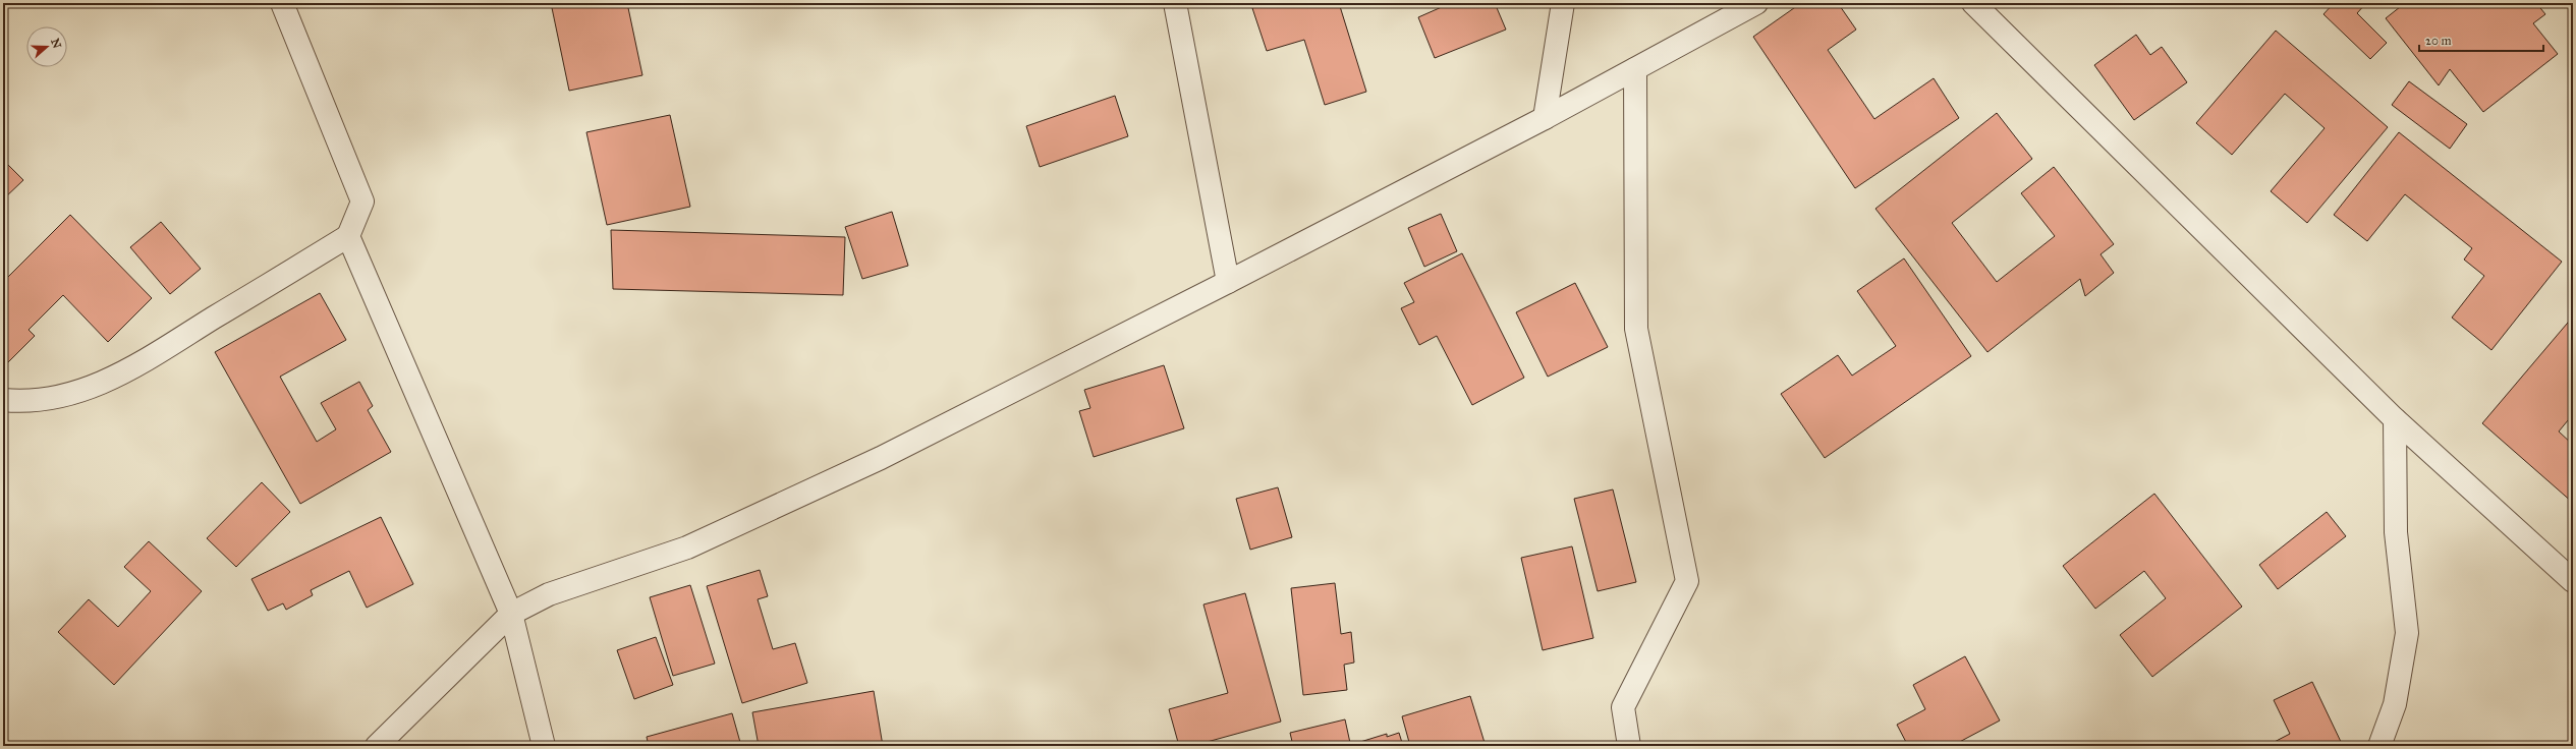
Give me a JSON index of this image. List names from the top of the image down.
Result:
{
  "scale_bar": "20 m",
  "north": "right"
}
